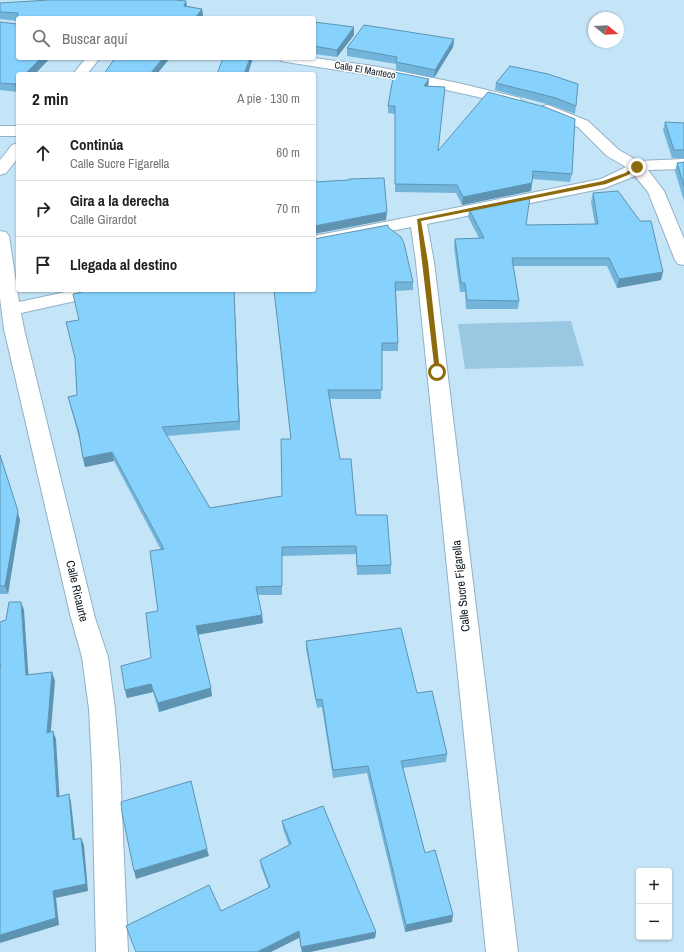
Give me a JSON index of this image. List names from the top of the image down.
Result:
{
  "streets": {
    "street": ["Calle El Manteco", "Calle Sucre Figarella", "Calle Ricaurte"]
  },
  "north": "right",
  "page": {
    "search": "Buscar aquí",
    "heading": ["2 min", "A pie · 130 m"],
    "list": [
      ["Continúa", "Calle Sucre Figarella", "60 m"],
      ["Gira a la derecha", "Calle Girardot", "70 m"],
      "Llegada al destino"
    ],
    "map_buttons": ["+", "−"]
  }
}
